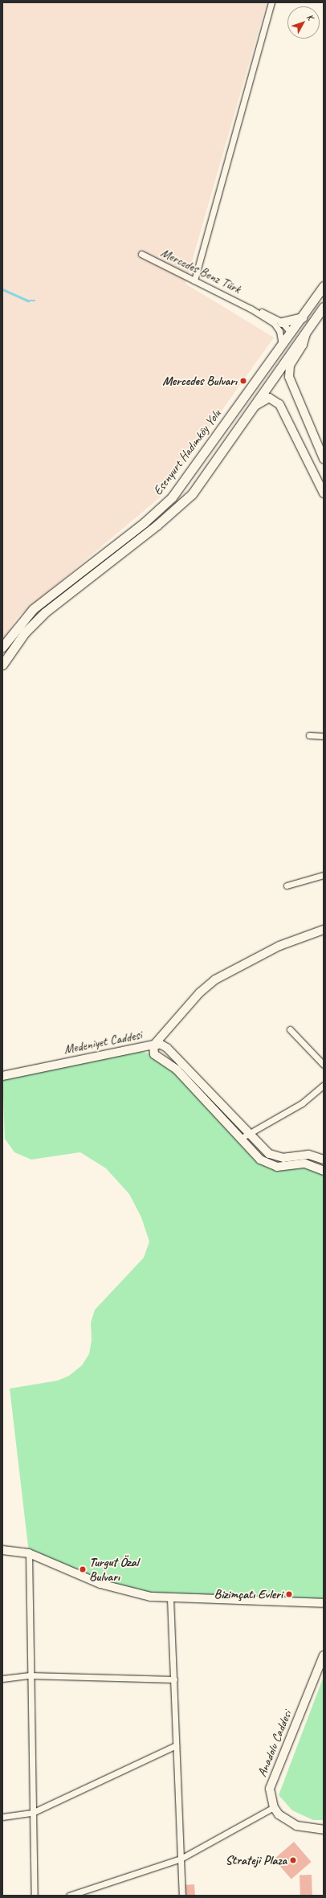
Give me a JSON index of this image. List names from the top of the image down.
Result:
{
  "streets": {
    "main road": ["Esenyurt Hadımköy Yolu"],
    "street": ["Mercedes Benz Türk", "Medeniyet Caddesi", "Anadolu Caddesi"]
  },
  "crossings": [
    ["Mercedes Benz Türk", "Esenyurt Hadımköy Yolu"]
  ],
  "places": [
    "Mercedes Bulvarı",
    "Turgut Özal Bulvarı",
    "Bizimçatı Evleri",
    "Strateji Plaza"
  ],
  "north": "top right"
}
